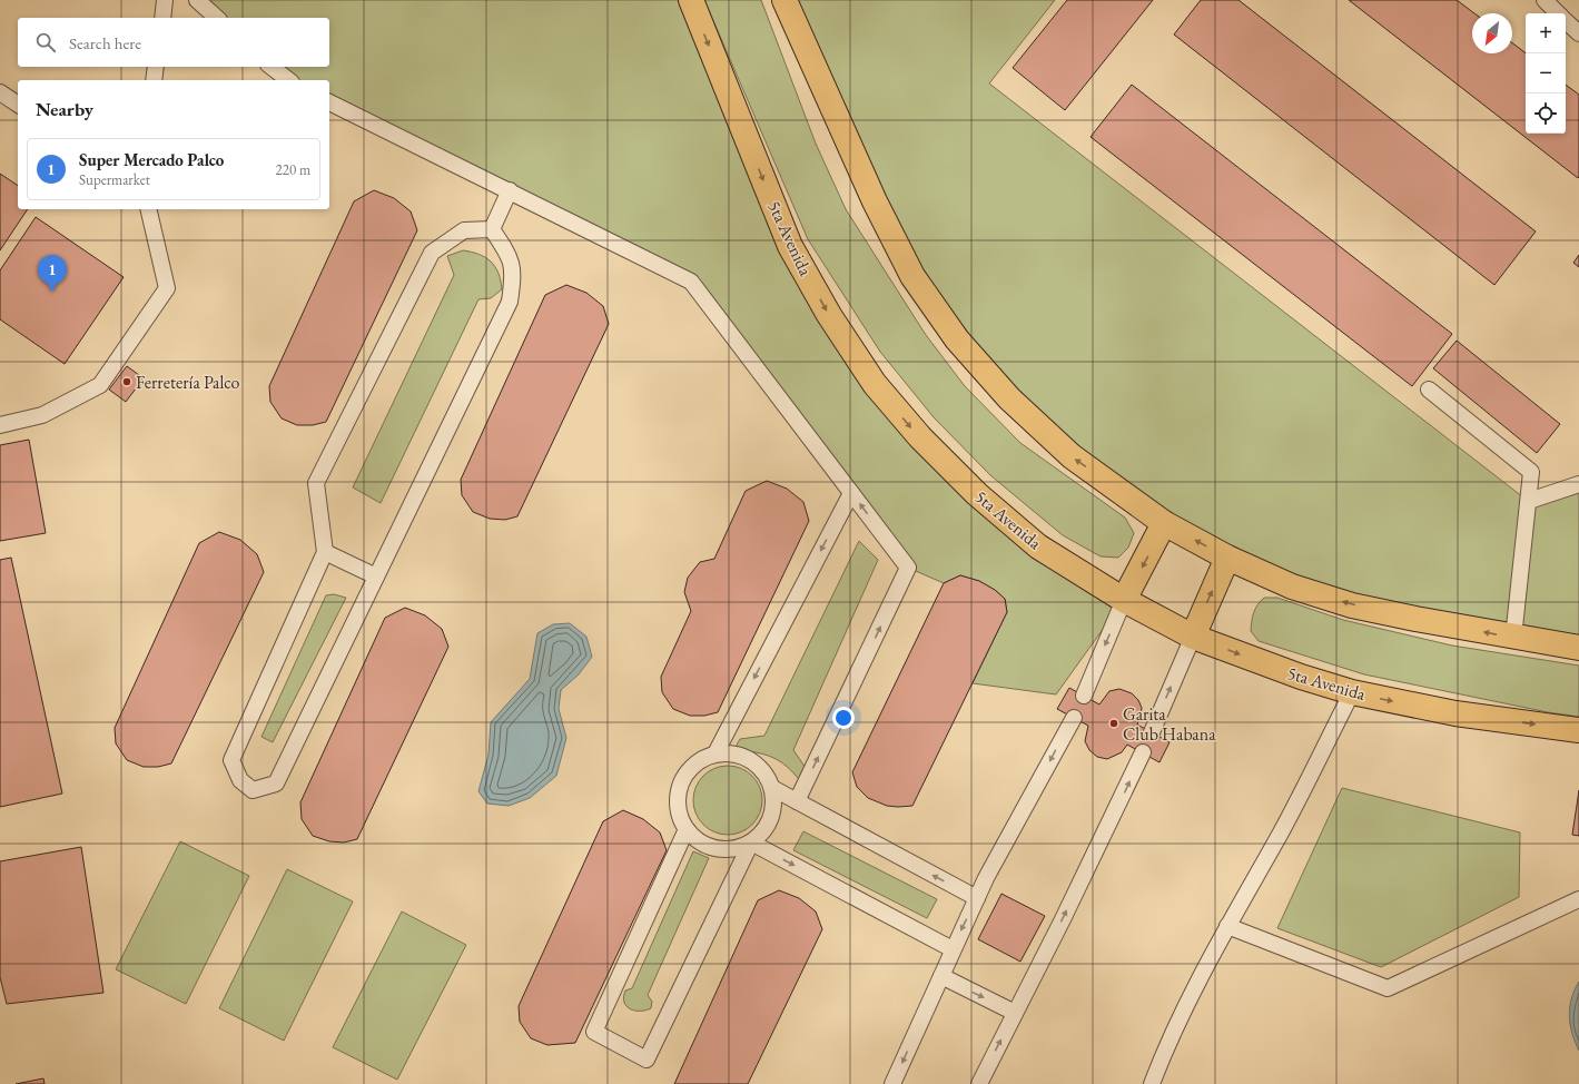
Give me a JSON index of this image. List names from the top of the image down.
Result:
{
  "streets": {
    "highway": ["5ta Avenida"]
  },
  "places": ["Ferretería Palco", "Garita Club Habana"],
  "north": "bottom left",
  "page": {
    "map_buttons": ["+", "−"],
    "search": "Search here",
    "heading": "Nearby",
    "list": [
      {
        "mark": "1",
        "name": "Super Mercado Palco",
        "note": "Supermarket",
        "value": "220 m"
      }
    ],
    "pins": "1"
  }
}
